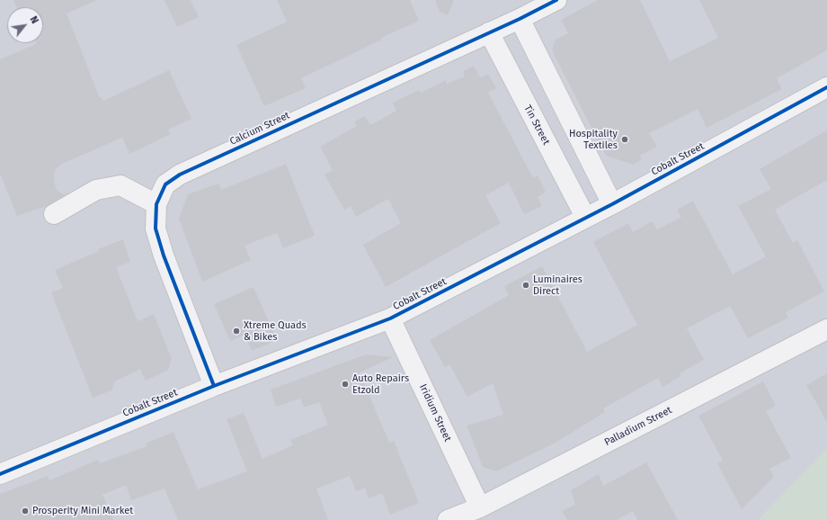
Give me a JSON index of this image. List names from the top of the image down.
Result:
{
  "streets": {
    "street": [
      "Tin Street",
      "Calcium Street",
      "Cobalt Street",
      "Iridium Street",
      "Palladium Street"
    ]
  },
  "crossings": [
    ["Tin Street", "Calcium Street"],
    ["Tin Street", "Cobalt Street"],
    ["Calcium Street", "Cobalt Street"],
    ["Cobalt Street", "Iridium Street"],
    ["Iridium Street", "Palladium Street"]
  ],
  "places": [
    "Hospitality Textiles",
    "Luminaires Direct",
    "Xtreme Quads & Bikes",
    "Auto Repairs Etzold",
    "Prosperity Mini Market"
  ],
  "north": "top right"
}
